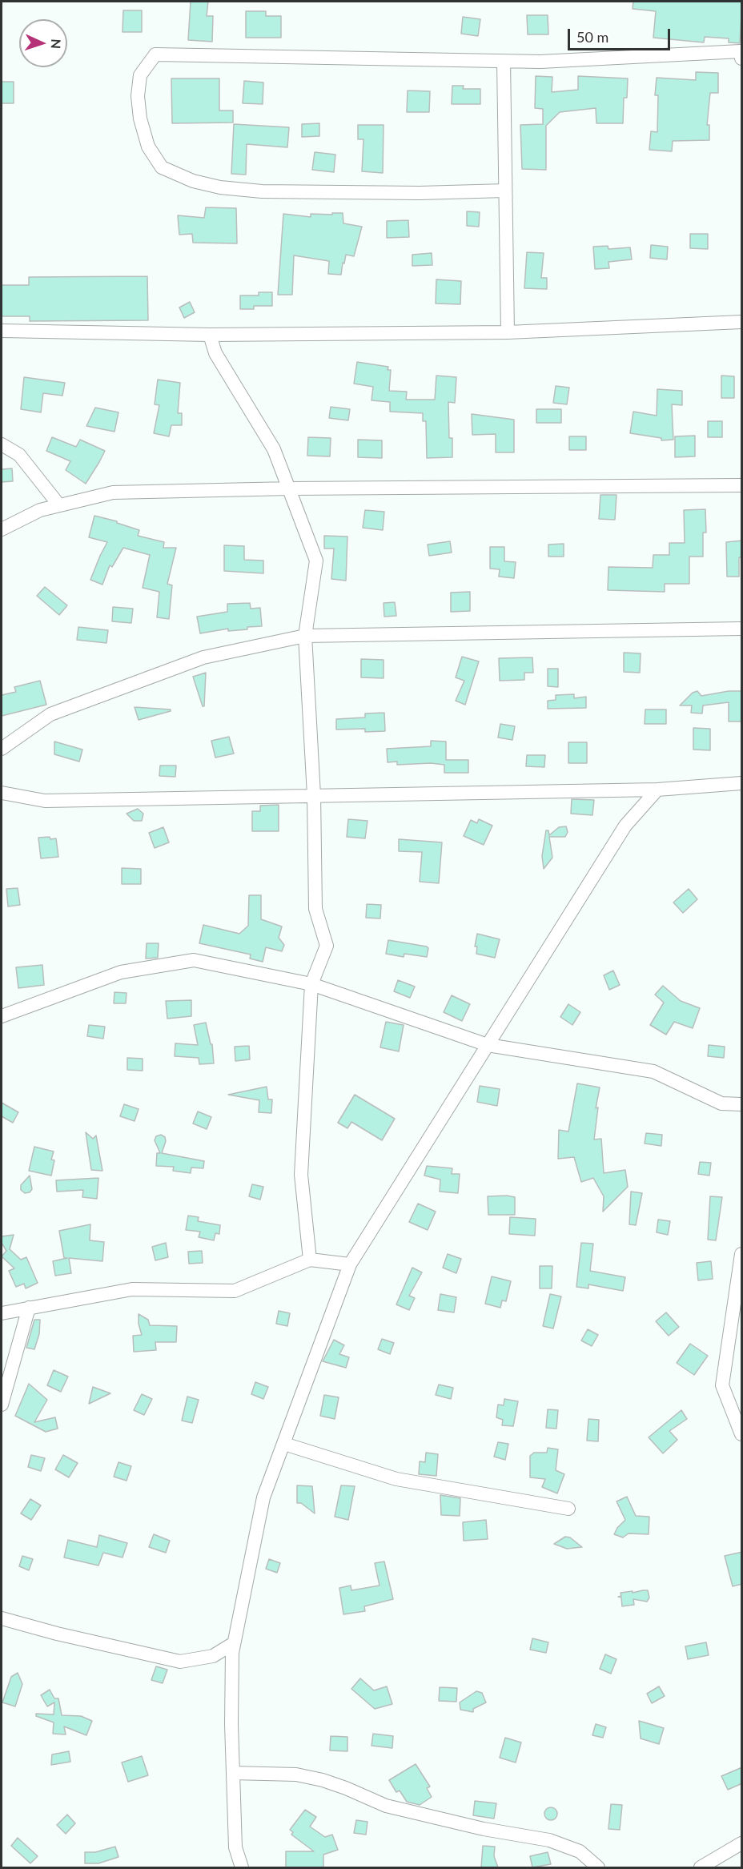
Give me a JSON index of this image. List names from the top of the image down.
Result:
{
  "scale_bar": "50 m",
  "north": "right"
}
